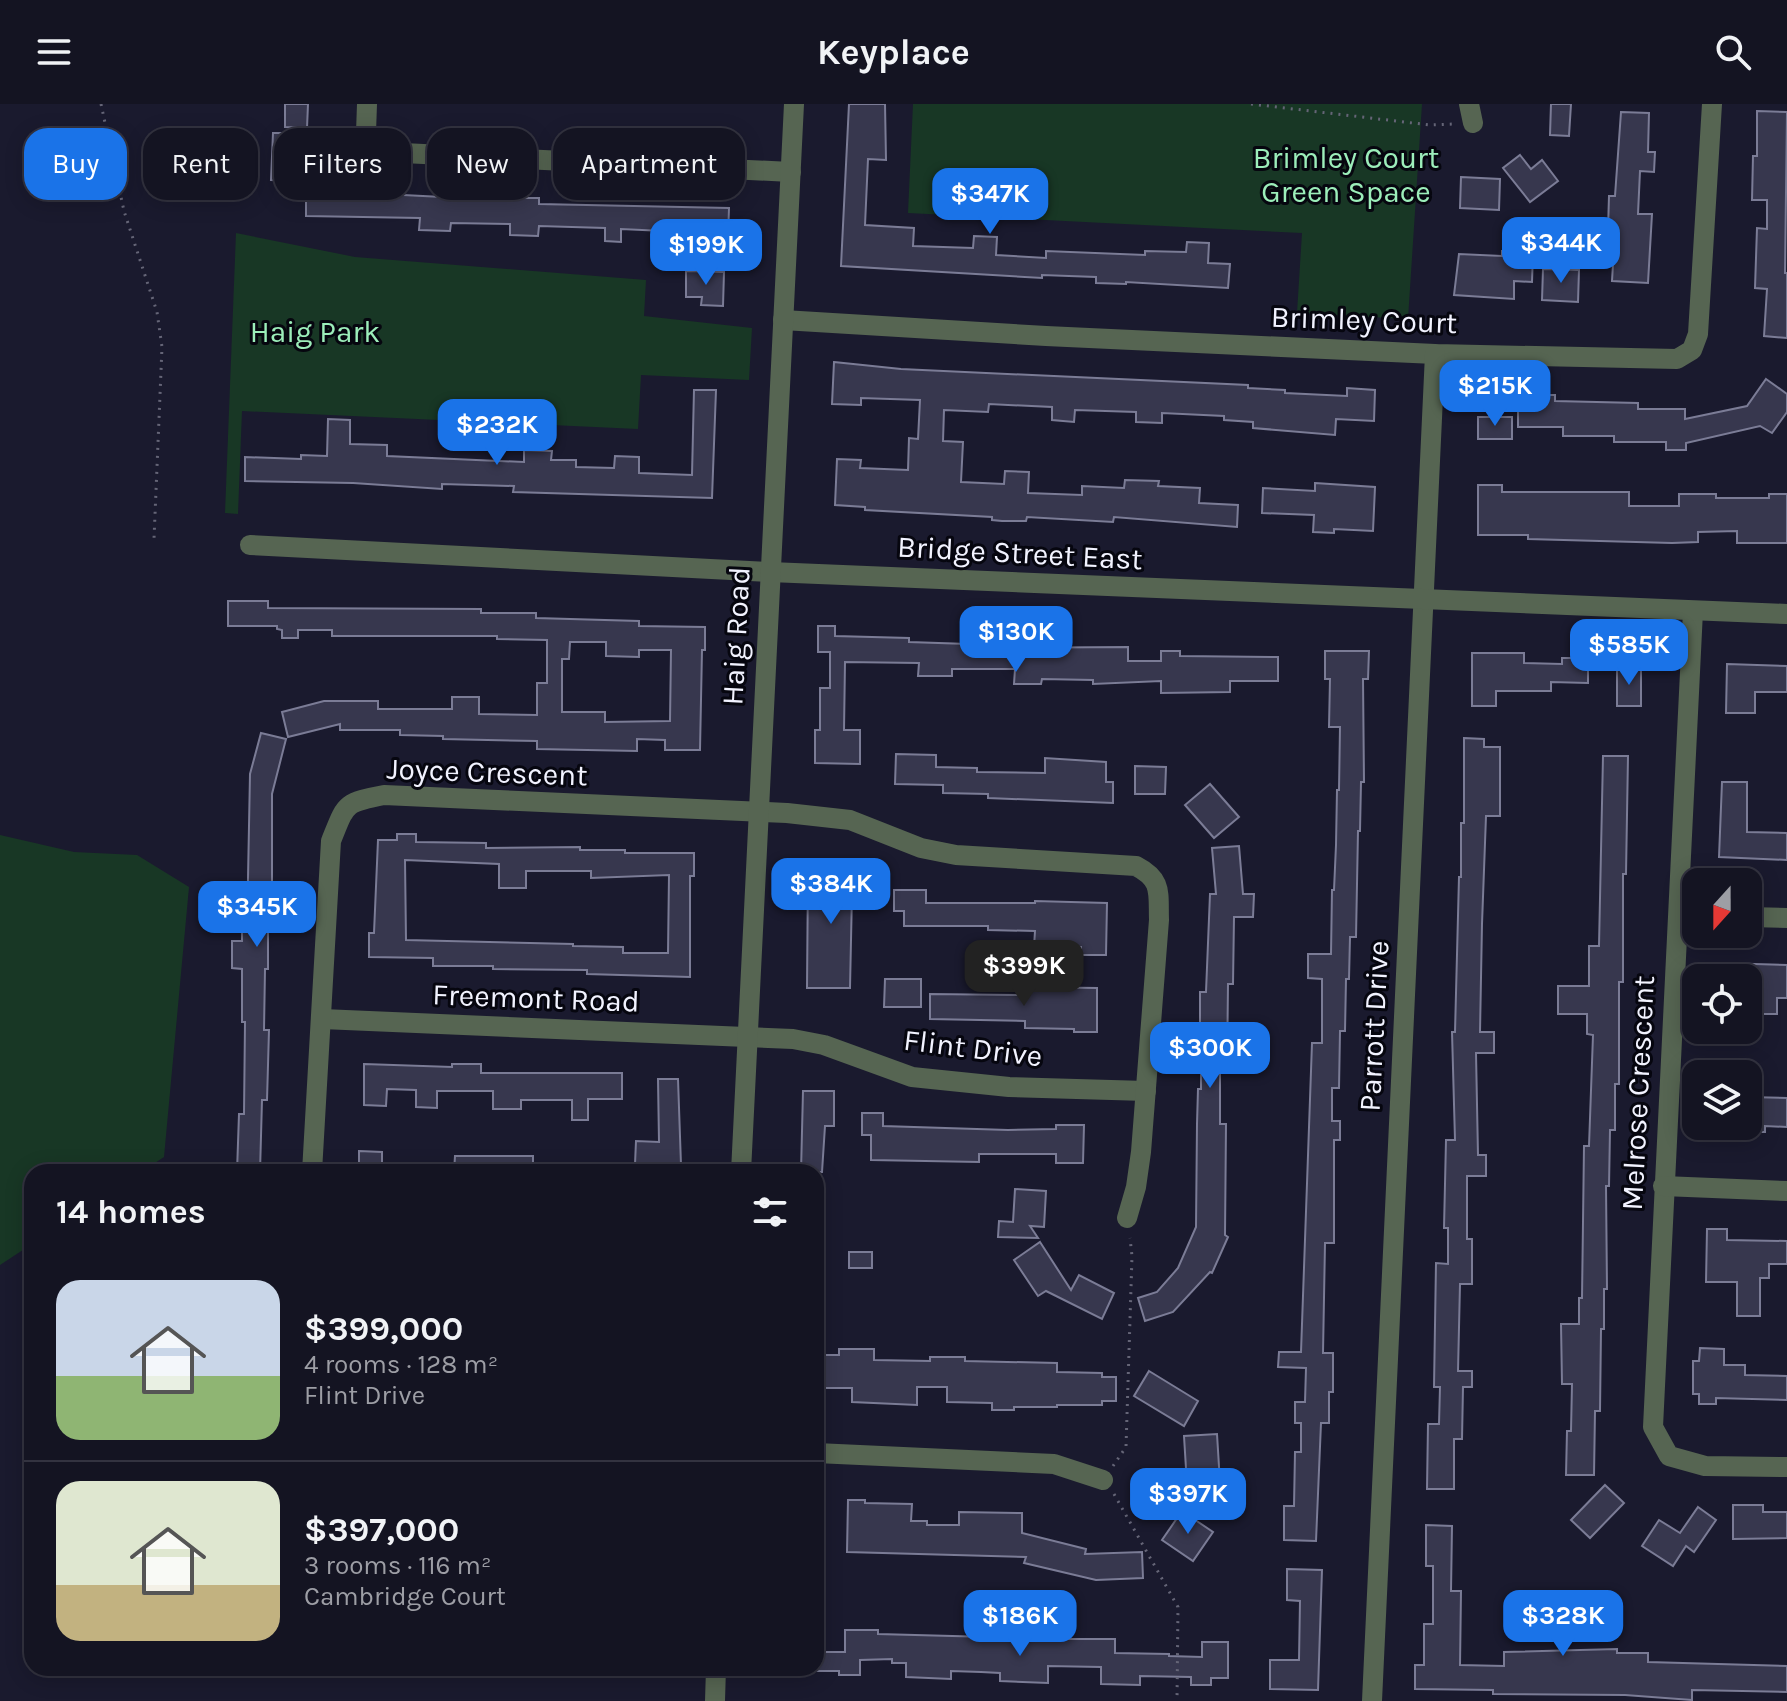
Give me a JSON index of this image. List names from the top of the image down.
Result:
{
  "streets": {
    "street": [
      "Brimley Court",
      "Bridge Street East",
      "Haig Road",
      "Joyce Crescent",
      "Freemont Road",
      "Parrott Drive",
      "Flint Drive",
      "Melrose Crescent"
    ]
  },
  "crossings": [
    ["Brimley Court", "Haig Road"],
    ["Brimley Court", "Parrott Drive"],
    ["Bridge Street East", "Haig Road"],
    ["Bridge Street East", "Parrott Drive"],
    ["Bridge Street East", "Melrose Crescent"],
    ["Haig Road", "Joyce Crescent"],
    ["Haig Road", "Freemont Road"],
    ["Haig Road", "Flint Drive"],
    ["Joyce Crescent", "Freemont Road"],
    ["Joyce Crescent", "Flint Drive"],
    ["Freemont Road", "Flint Drive"]
  ],
  "parks": ["Brimley Court Green Space", "Haig Park"],
  "north": "bottom",
  "page": {
    "header": "Keyplace",
    "chip": [
      "Buy",
      "Rent",
      "Filters",
      "New",
      "Apartment"
    ],
    "price": [
      "$347K",
      "$344K",
      "$199K",
      "$215K",
      "$232K",
      "$130K",
      "$585K",
      "$384K",
      "$345K",
      "$399K",
      "$300K",
      "$397K",
      "$186K",
      "$328K"
    ],
    "heading": "14 homes",
    "list": [
      {
        "name": "$399,000",
        "note": "4 rooms · 128 m² · Flint Drive"
      },
      {
        "name": "$397,000",
        "note": "3 rooms · 116 m² · Cambridge Court"
      }
    ]
  }
}
